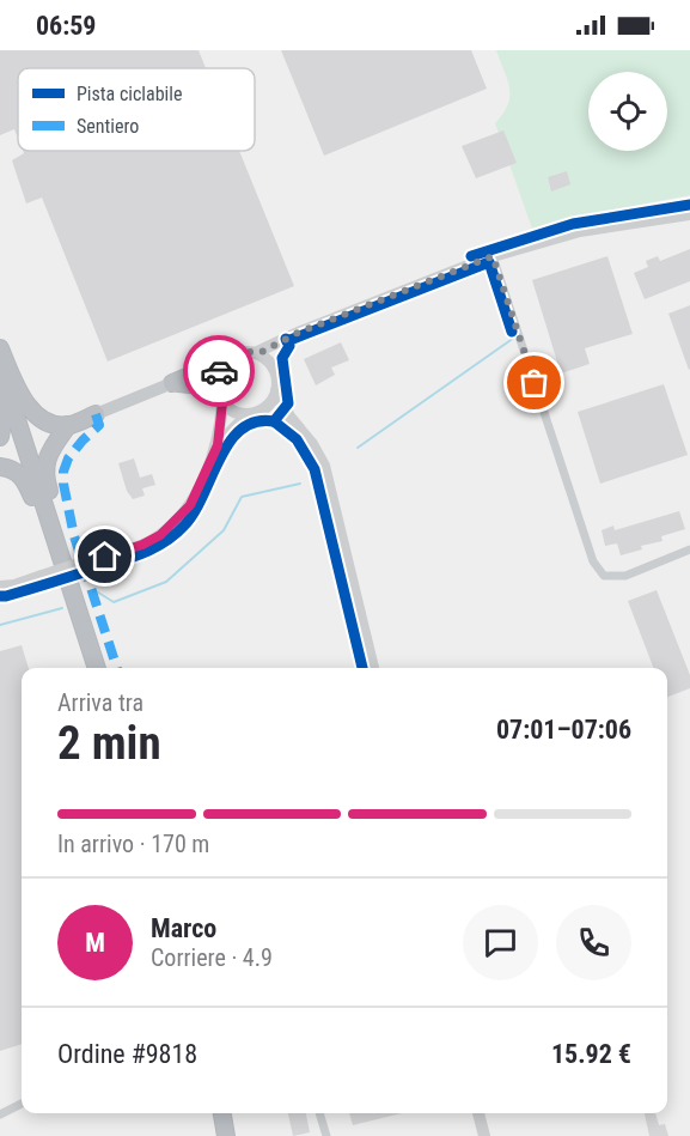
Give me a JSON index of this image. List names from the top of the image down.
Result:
{
  "legend": ["Pista ciclabile", "Sentiero"],
  "page": {
    "status": "06:59",
    "heading": ["2 min", "Arriva tra", "07:01–07:06"],
    "panel": [
      "Marco",
      "Corriere · 4.9",
      "Ordine #9818",
      "15.92 €"
    ],
    "bar": "In arrivo · 170 m",
    "round": "M"
  }
}
